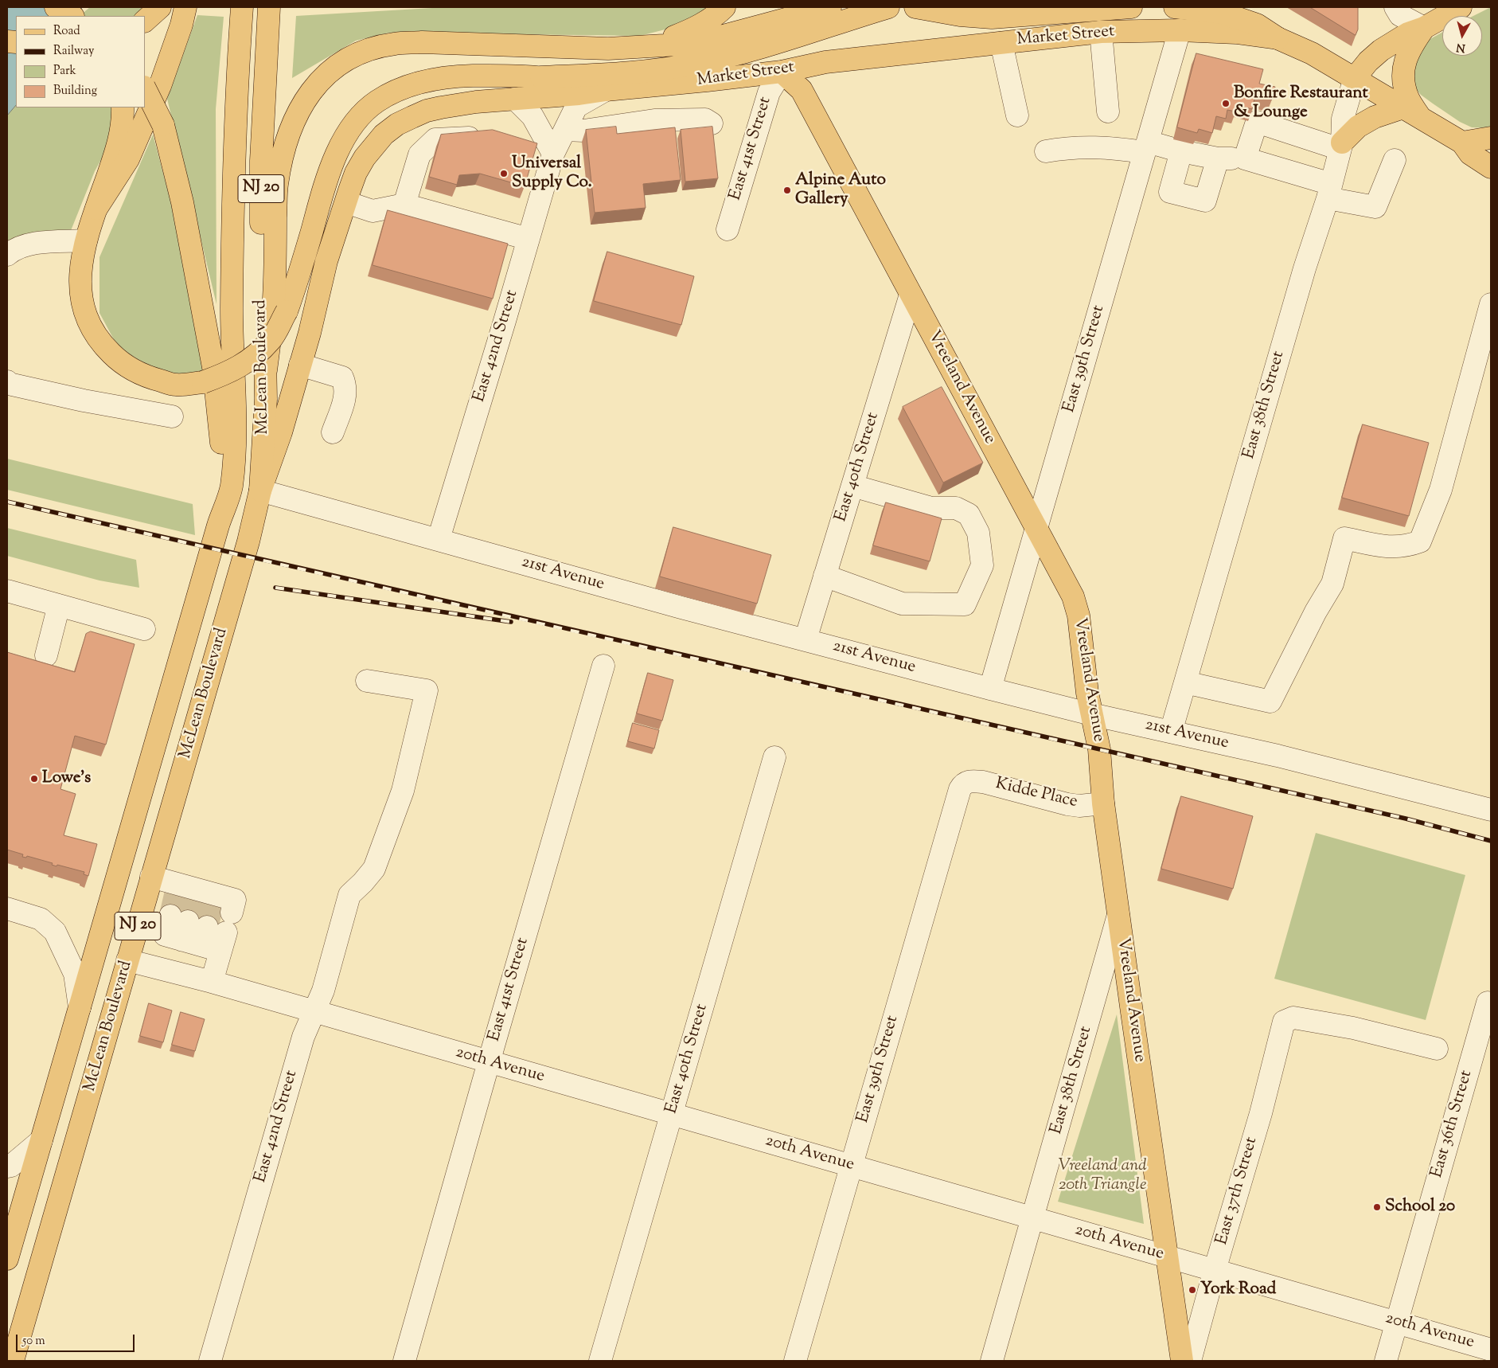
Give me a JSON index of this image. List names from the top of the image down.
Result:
{
  "streets": {
    "main road": [
      "Market Street",
      "NJ 20",
      "McLean Boulevard",
      "Vreeland Avenue"
    ],
    "street": [
      "East 41st Street",
      "East 42nd Street",
      "East 39th Street",
      "East 38th Street",
      "East 40th Street",
      "21st Avenue",
      "Kidde Place",
      "20th Avenue",
      "East 36th Street",
      "East 37th Street"
    ]
  },
  "crossings": [
    ["Market Street", "East 41st Street"],
    ["Market Street", "East 42nd Street"],
    ["Market Street", "East 39th Street"],
    ["Market Street", "Vreeland Avenue"],
    ["Market Street", "East 38th Street"],
    ["East 41st Street", "Vreeland Avenue"],
    ["East 41st Street", "20th Avenue"],
    ["East 42nd Street", "21st Avenue"],
    ["East 42nd Street", "20th Avenue"],
    ["East 39th Street", "Vreeland Avenue"],
    ["East 39th Street", "21st Avenue"],
    ["East 39th Street", "Kidde Place"],
    ["East 39th Street", "20th Avenue"],
    ["McLean Boulevard", "21st Avenue"],
    ["McLean Boulevard", "20th Avenue"],
    ["Vreeland Avenue", "East 38th Street"],
    ["Vreeland Avenue", "East 40th Street"],
    ["Vreeland Avenue", "21st Avenue"],
    ["Vreeland Avenue", "Kidde Place"],
    ["Vreeland Avenue", "20th Avenue"],
    ["East 38th Street", "21st Avenue"],
    ["East 38th Street", "20th Avenue"],
    ["East 40th Street", "21st Avenue"],
    ["East 40th Street", "20th Avenue"],
    ["20th Avenue", "East 36th Street"],
    ["20th Avenue", "East 37th Street"]
  ],
  "parks": ["Vreeland and 20th Triangle"],
  "places": [
    "Bonfire Restaurant & Lounge",
    "Universal Supply Co.",
    "Alpine Auto Gallery",
    "Lowe's",
    "School 20",
    "York Road"
  ],
  "legend": [
    "Road",
    "Railway",
    "Park",
    "Building"
  ],
  "scale_bar": "50 m",
  "north": "bottom"
}
